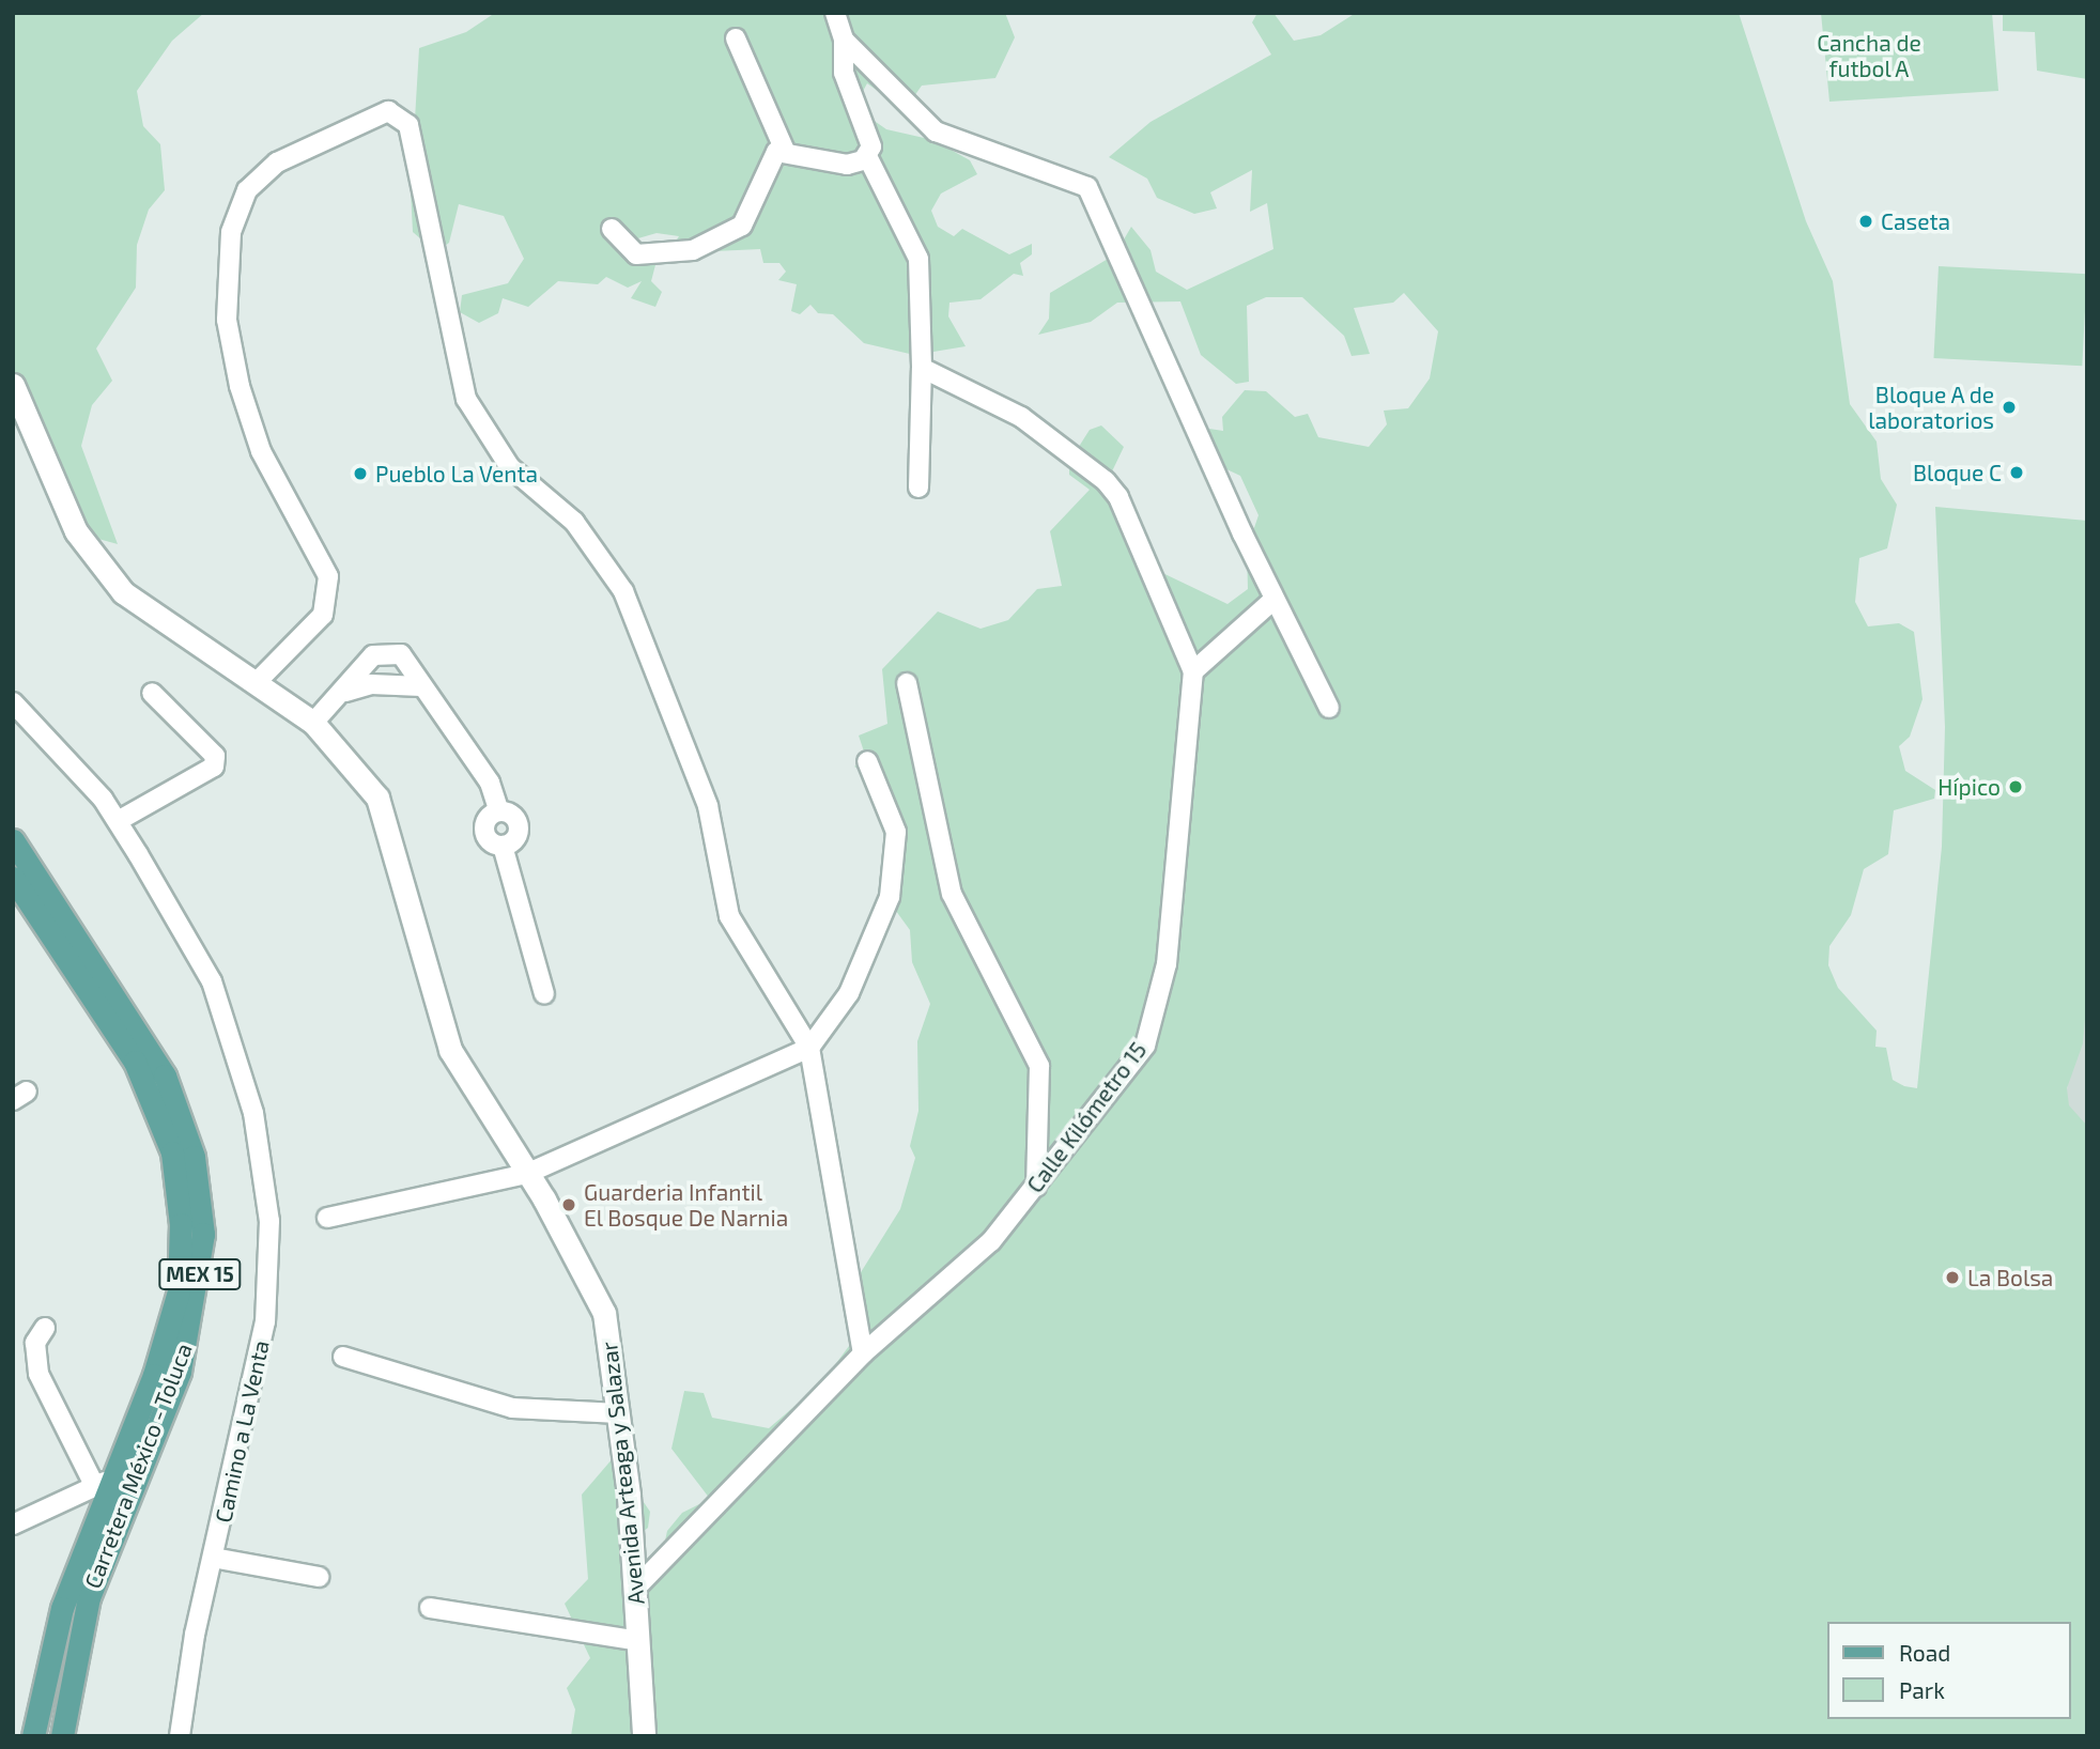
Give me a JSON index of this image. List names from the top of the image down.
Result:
{
  "streets": {
    "main road": ["MEX 15", "Carretera México - Toluca"],
    "street": ["Calle Kilómetro 15", "Camino a La Venta", "Avenida Arteaga y Salazar"]
  },
  "crossings": [
    ["Calle Kilómetro 15", "Avenida Arteaga y Salazar"]
  ],
  "parks": ["Cancha de futbol A"],
  "places": [
    "Caseta",
    "Bloque A de laboratorios",
    "Bloque C",
    "Pueblo La Venta",
    "Hípico",
    "Guarderia Infantil El Bosque De Narnia",
    "La Bolsa"
  ],
  "legend": ["Road", "Park"]
}
